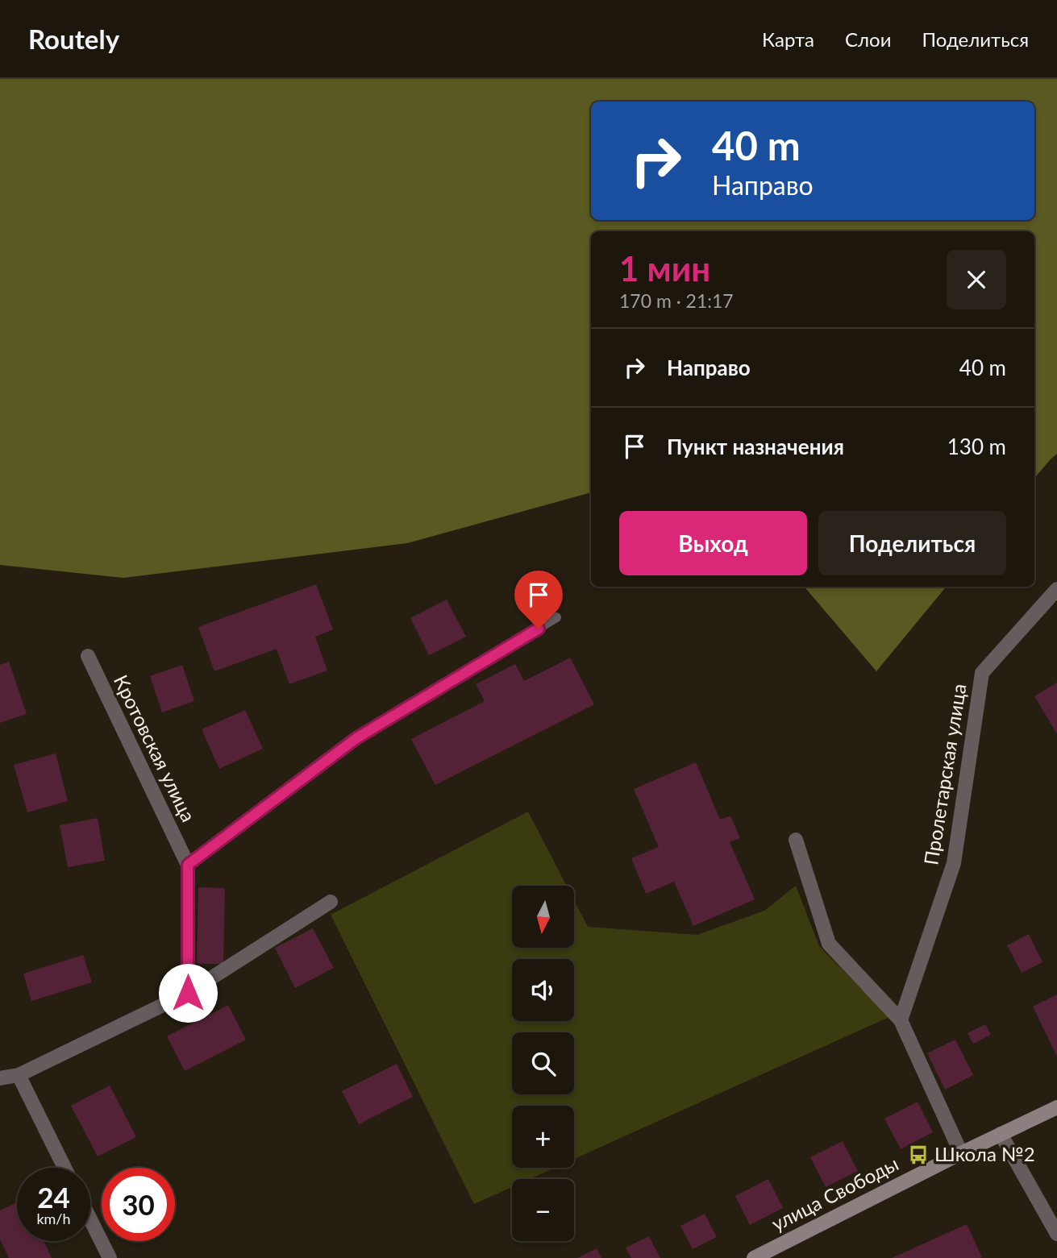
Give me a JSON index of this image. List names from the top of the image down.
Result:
{
  "streets": {
    "main road": ["улица Свободы"],
    "street": ["Кротовская улица", "Пролетарская улица"]
  },
  "places": {
    "bus stop": ["Школа №2"]
  },
  "north": "bottom",
  "page": {
    "header": "Routely",
    "nav": ["Карта", "Слои", "Поделиться"],
    "turn": ["40 m", "Направо"],
    "heading": ["1 мин", "170 m · 21:17"],
    "list": [
      {
        "name": "Направо",
        "value": "40 m"
      },
      {
        "name": "Пункт назначения",
        "value": "130 m"
      }
    ],
    "buttons": ["Выход", "Поделиться"],
    "map_buttons": ["+", "−"],
    "speed": "24 km/h",
    "limit": "30"
  }
}
